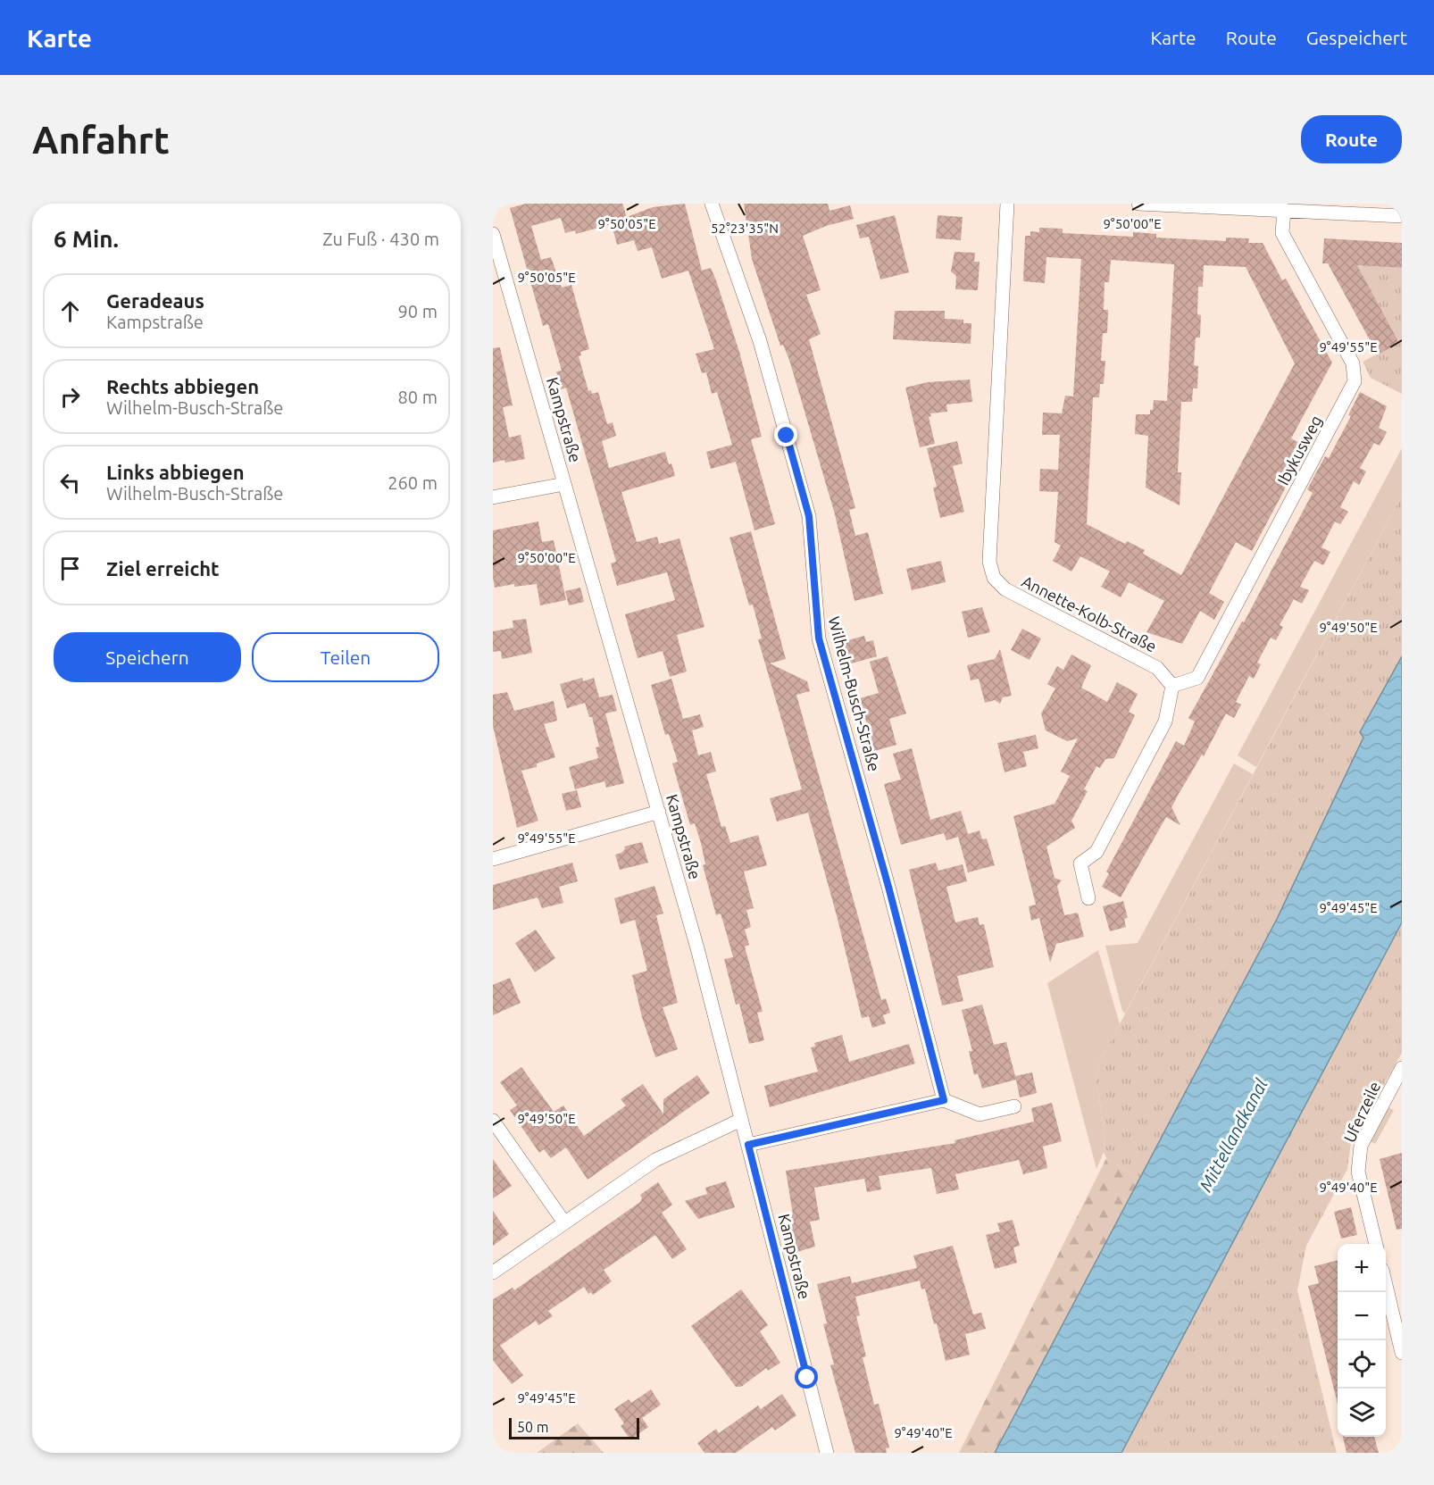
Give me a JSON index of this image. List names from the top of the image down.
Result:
{
  "streets": {
    "street": [
      "Kampstraße",
      "Ibykusweg",
      "Annette-Kolb-Straße",
      "Wilhelm-Busch-Straße",
      "Uferzeile"
    ]
  },
  "crossings": [
    ["Ibykusweg", "Annette-Kolb-Straße"]
  ],
  "water": ["Mittellandkanal"],
  "scale_bar": "50 m",
  "page": {
    "header": "Karte",
    "nav": ["Karte", "Route", "Gespeichert"],
    "buttons": [
      "Route",
      ["Speichern", "Teilen"]
    ],
    "title": "Anfahrt",
    "heading": ["6 Min.", "Zu Fuß · 430 m"],
    "list": [
      ["Geradeaus", "Kampstraße", "90 m"],
      ["Rechts abbiegen", "Wilhelm-Busch-Straße", "80 m"],
      ["Links abbiegen", "Wilhelm-Busch-Straße", "260 m"],
      "Ziel erreicht"
    ],
    "map_buttons": ["+", "−"],
    "scale": "50 m"
  },
  "coordinates": [
    "9°50'05\"E",
    "9°50'00\"E",
    "52°23'35\"N",
    "9°49'55\"E",
    "9°49'50\"E",
    "9°49'45\"E",
    "9°49'40\"E"
  ]
}
